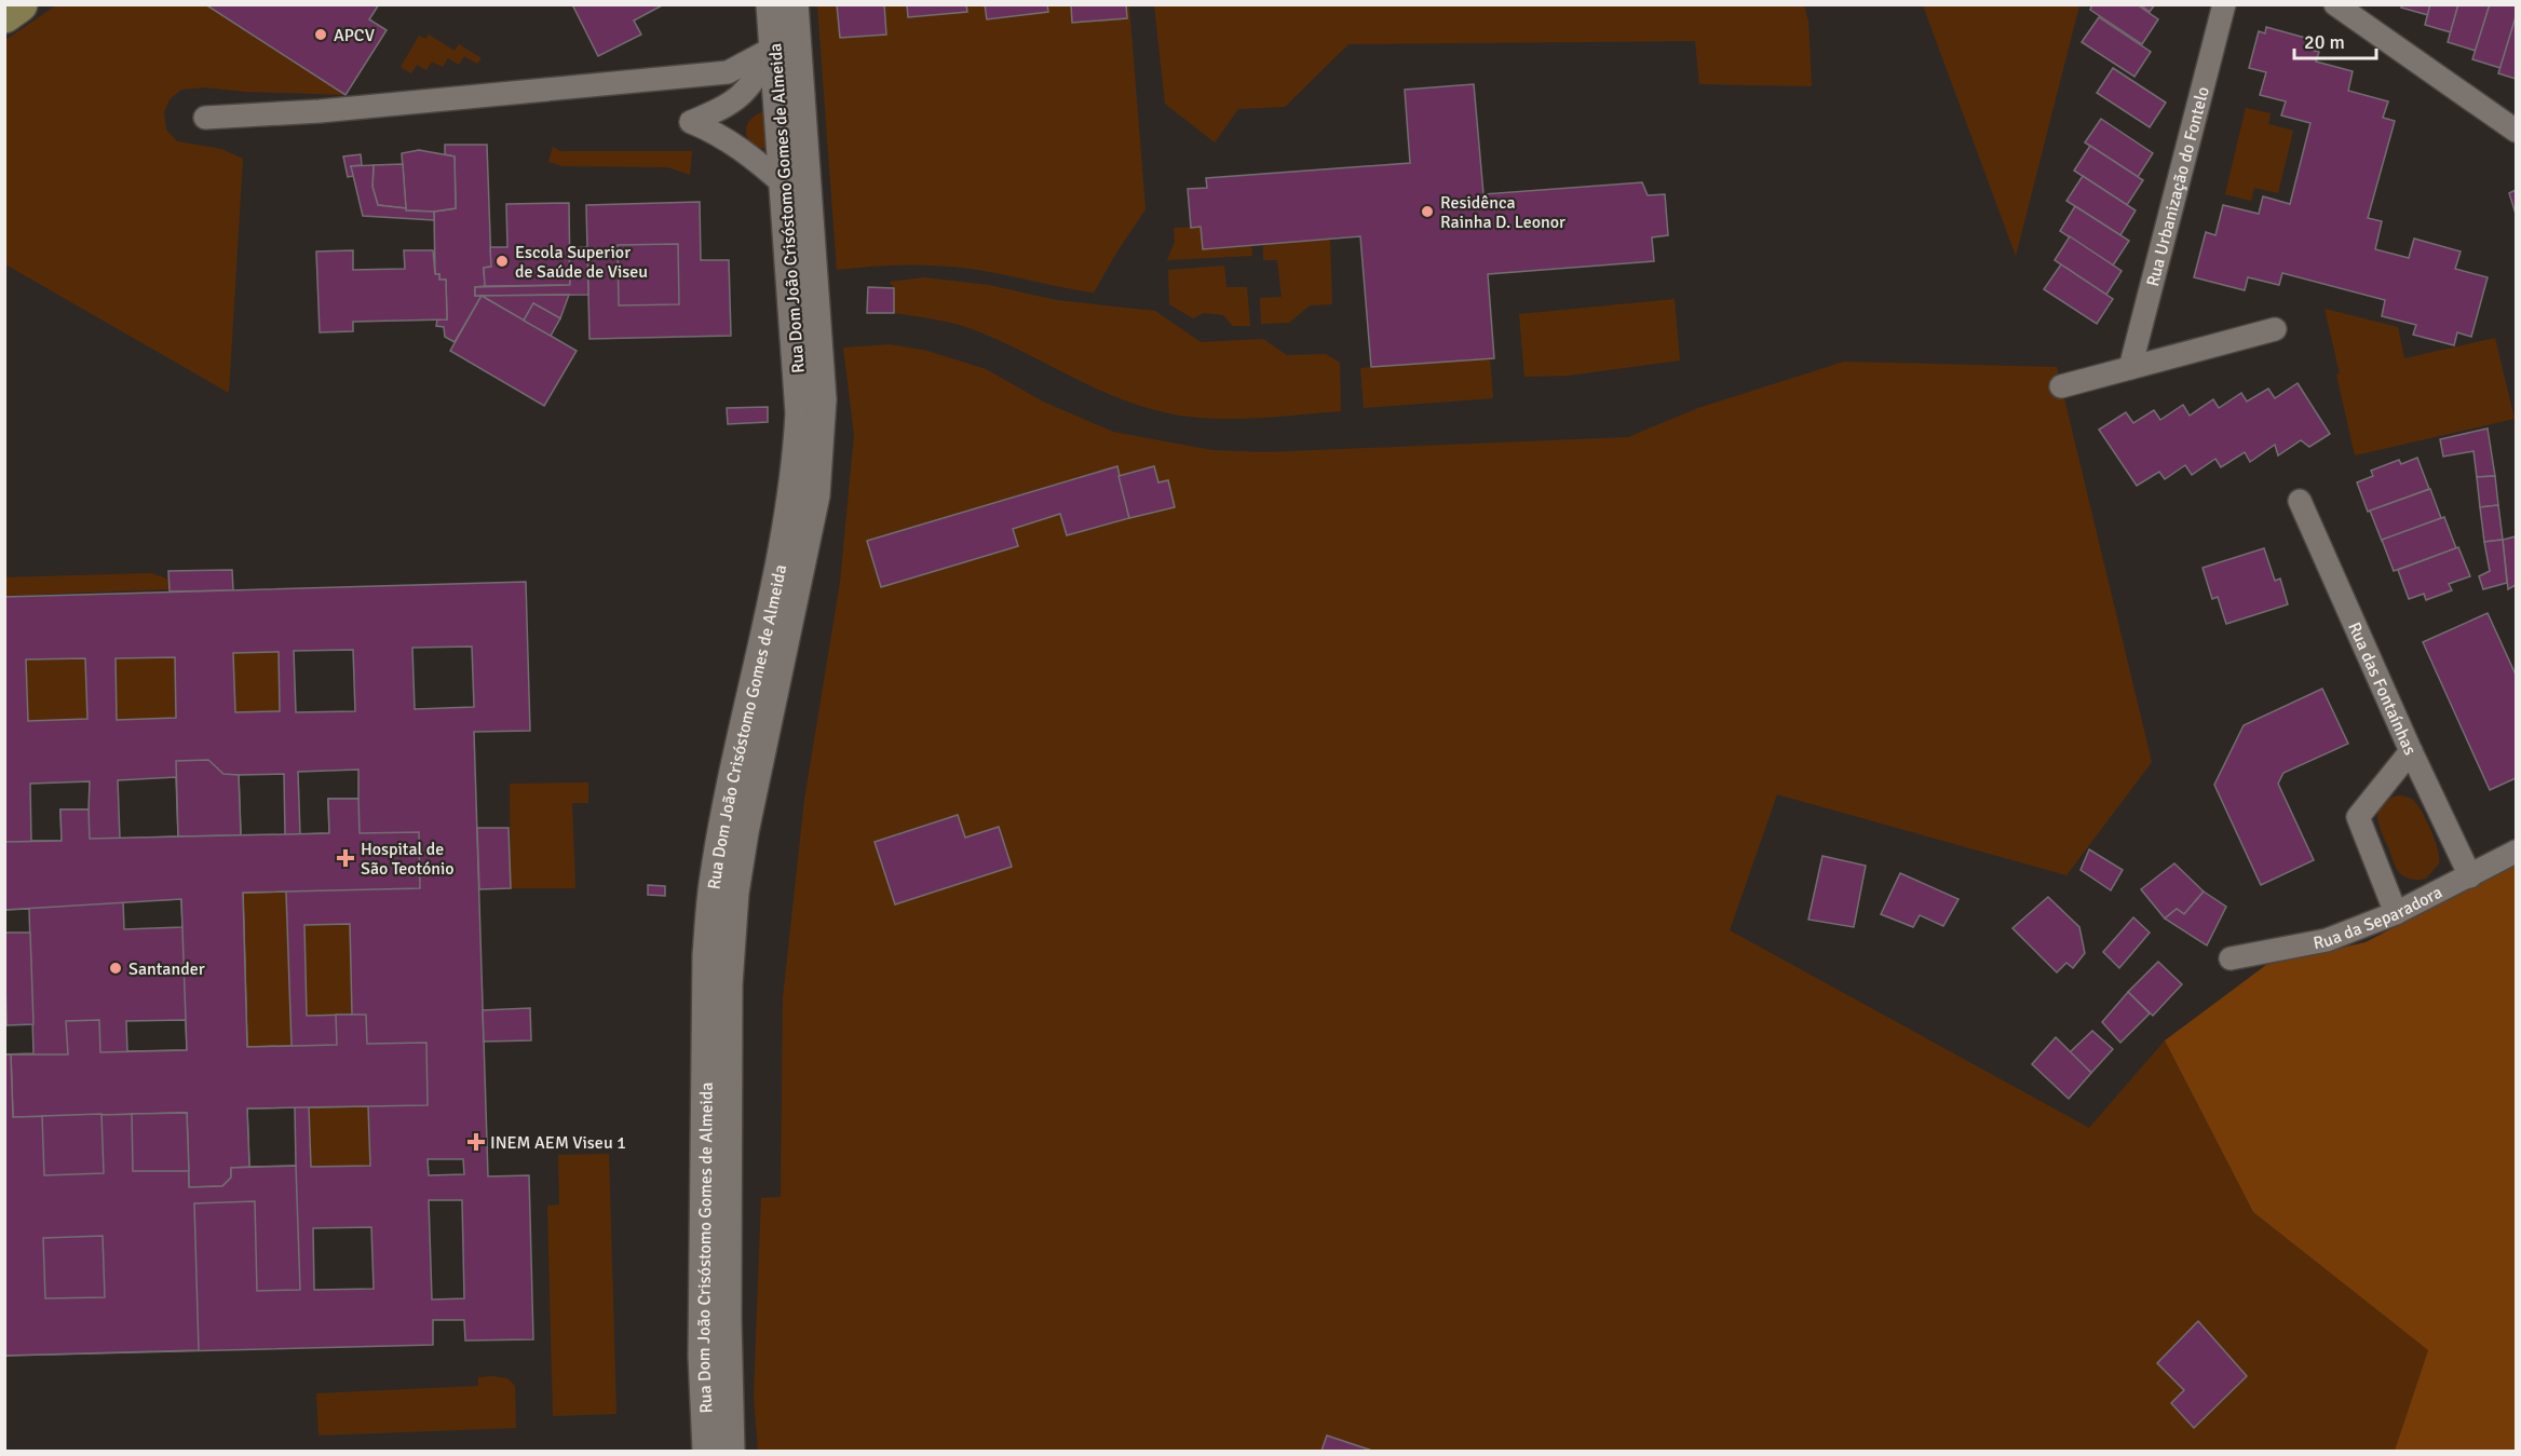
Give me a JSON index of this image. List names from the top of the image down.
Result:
{
  "streets": {
    "street": [
      "Rua Urbanização do Fontelo",
      "Rua Dom João Crisóstomo Gomes de Almeida",
      "Rua das Fontaínhas",
      "Rua da Separadora"
    ]
  },
  "crossings": [
    ["Rua das Fontaínhas", "Rua da Separadora"]
  ],
  "places": {
    "other": [
      "APCV",
      "Residênca Rainha D. Leonor",
      "Escola Superior de Saúde de Viseu",
      "Santander"
    ],
    "health": ["Hospital de São Teotónio", "INEM AEM Viseu 1"]
  },
  "scale_bar": "20 m"
}
